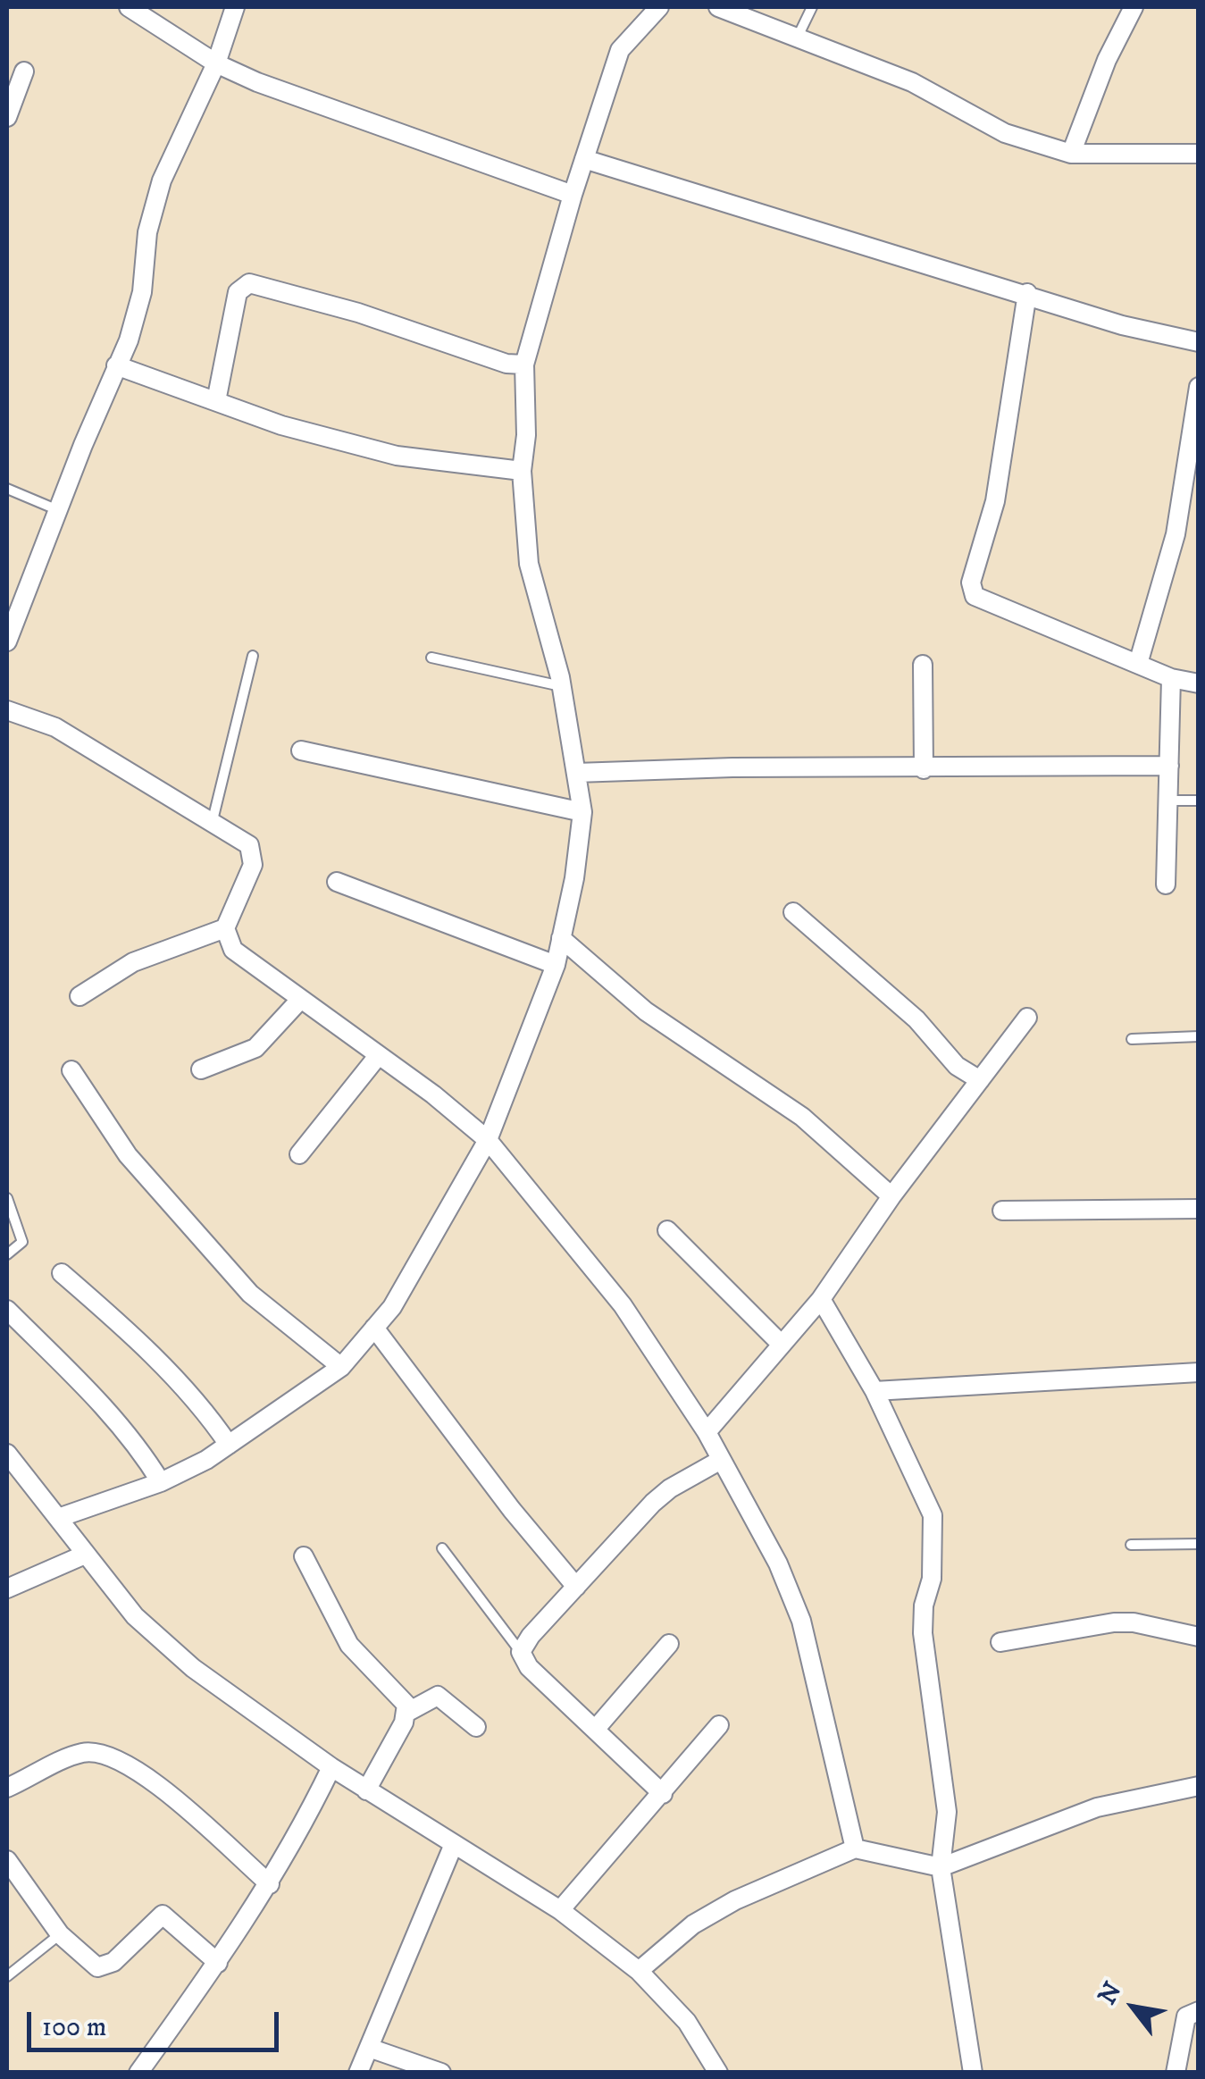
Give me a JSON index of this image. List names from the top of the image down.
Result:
{
  "scale_bar": "100 m",
  "north": "top left"
}
